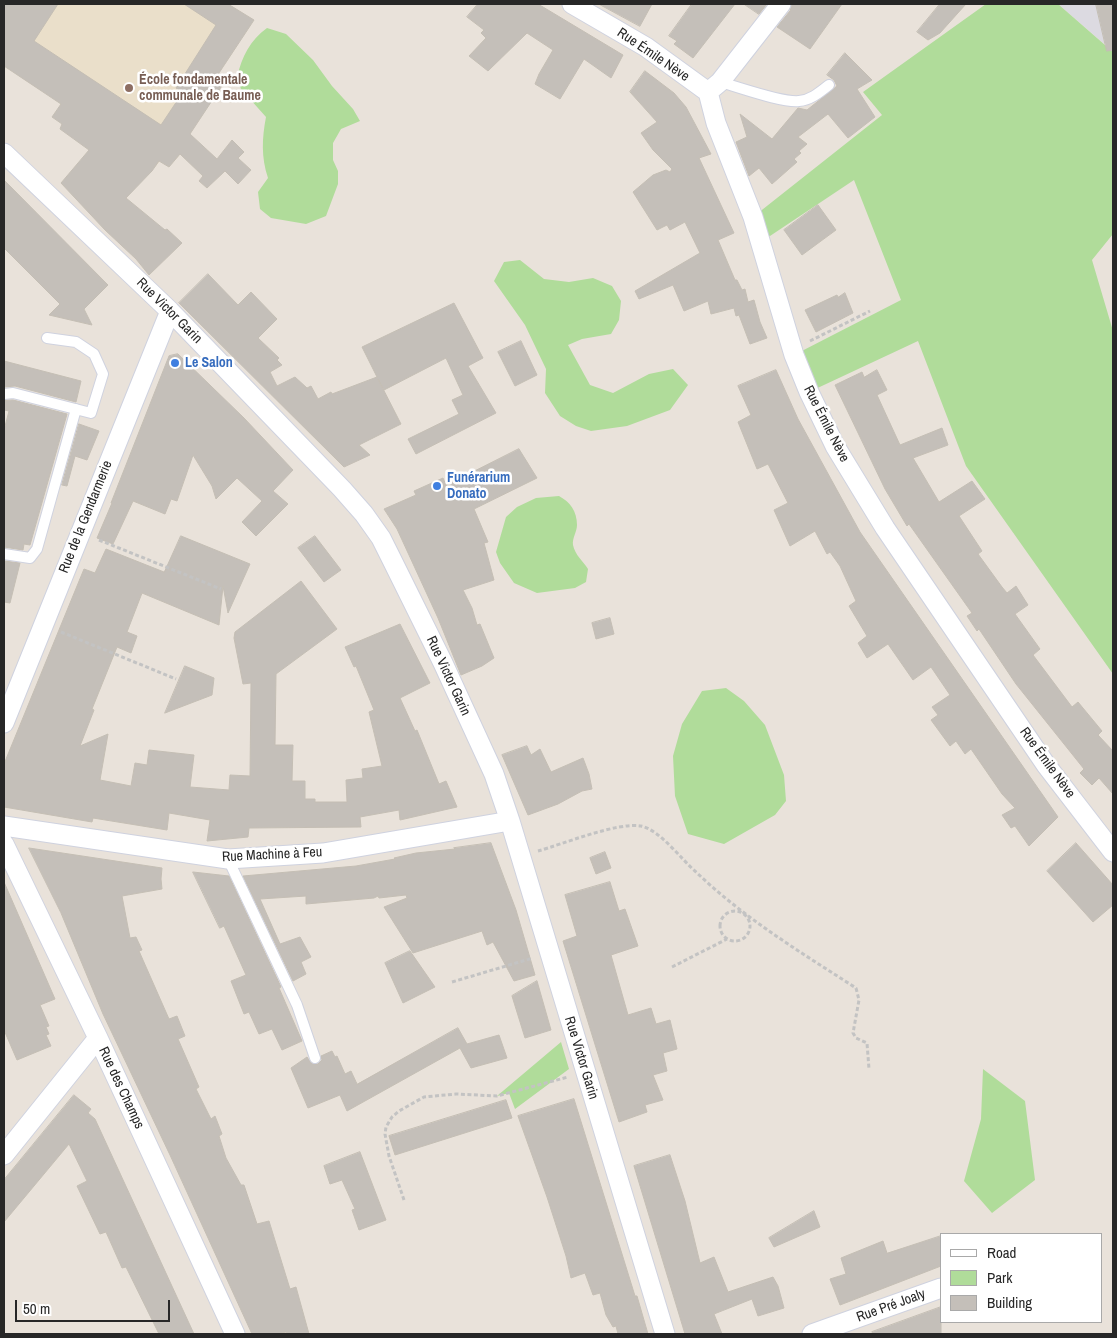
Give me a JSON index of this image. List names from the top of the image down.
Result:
{
  "streets": {
    "street": [
      "Rue Émile Nève",
      "Rue Victor Garin",
      "Rue de la Gendarmerie",
      "Rue Machine à Feu",
      "Rue des Champs",
      "Rue Pré Joaly"
    ]
  },
  "crossings": [
    ["Rue Victor Garin", "Rue de la Gendarmerie"],
    ["Rue Victor Garin", "Rue Machine à Feu"]
  ],
  "places": ["École fondamentale communale de Baume", "Le Salon", "Funérarium Donato"],
  "legend": ["Road", "Park", "Building"],
  "scale_bar": "50 m"
}
